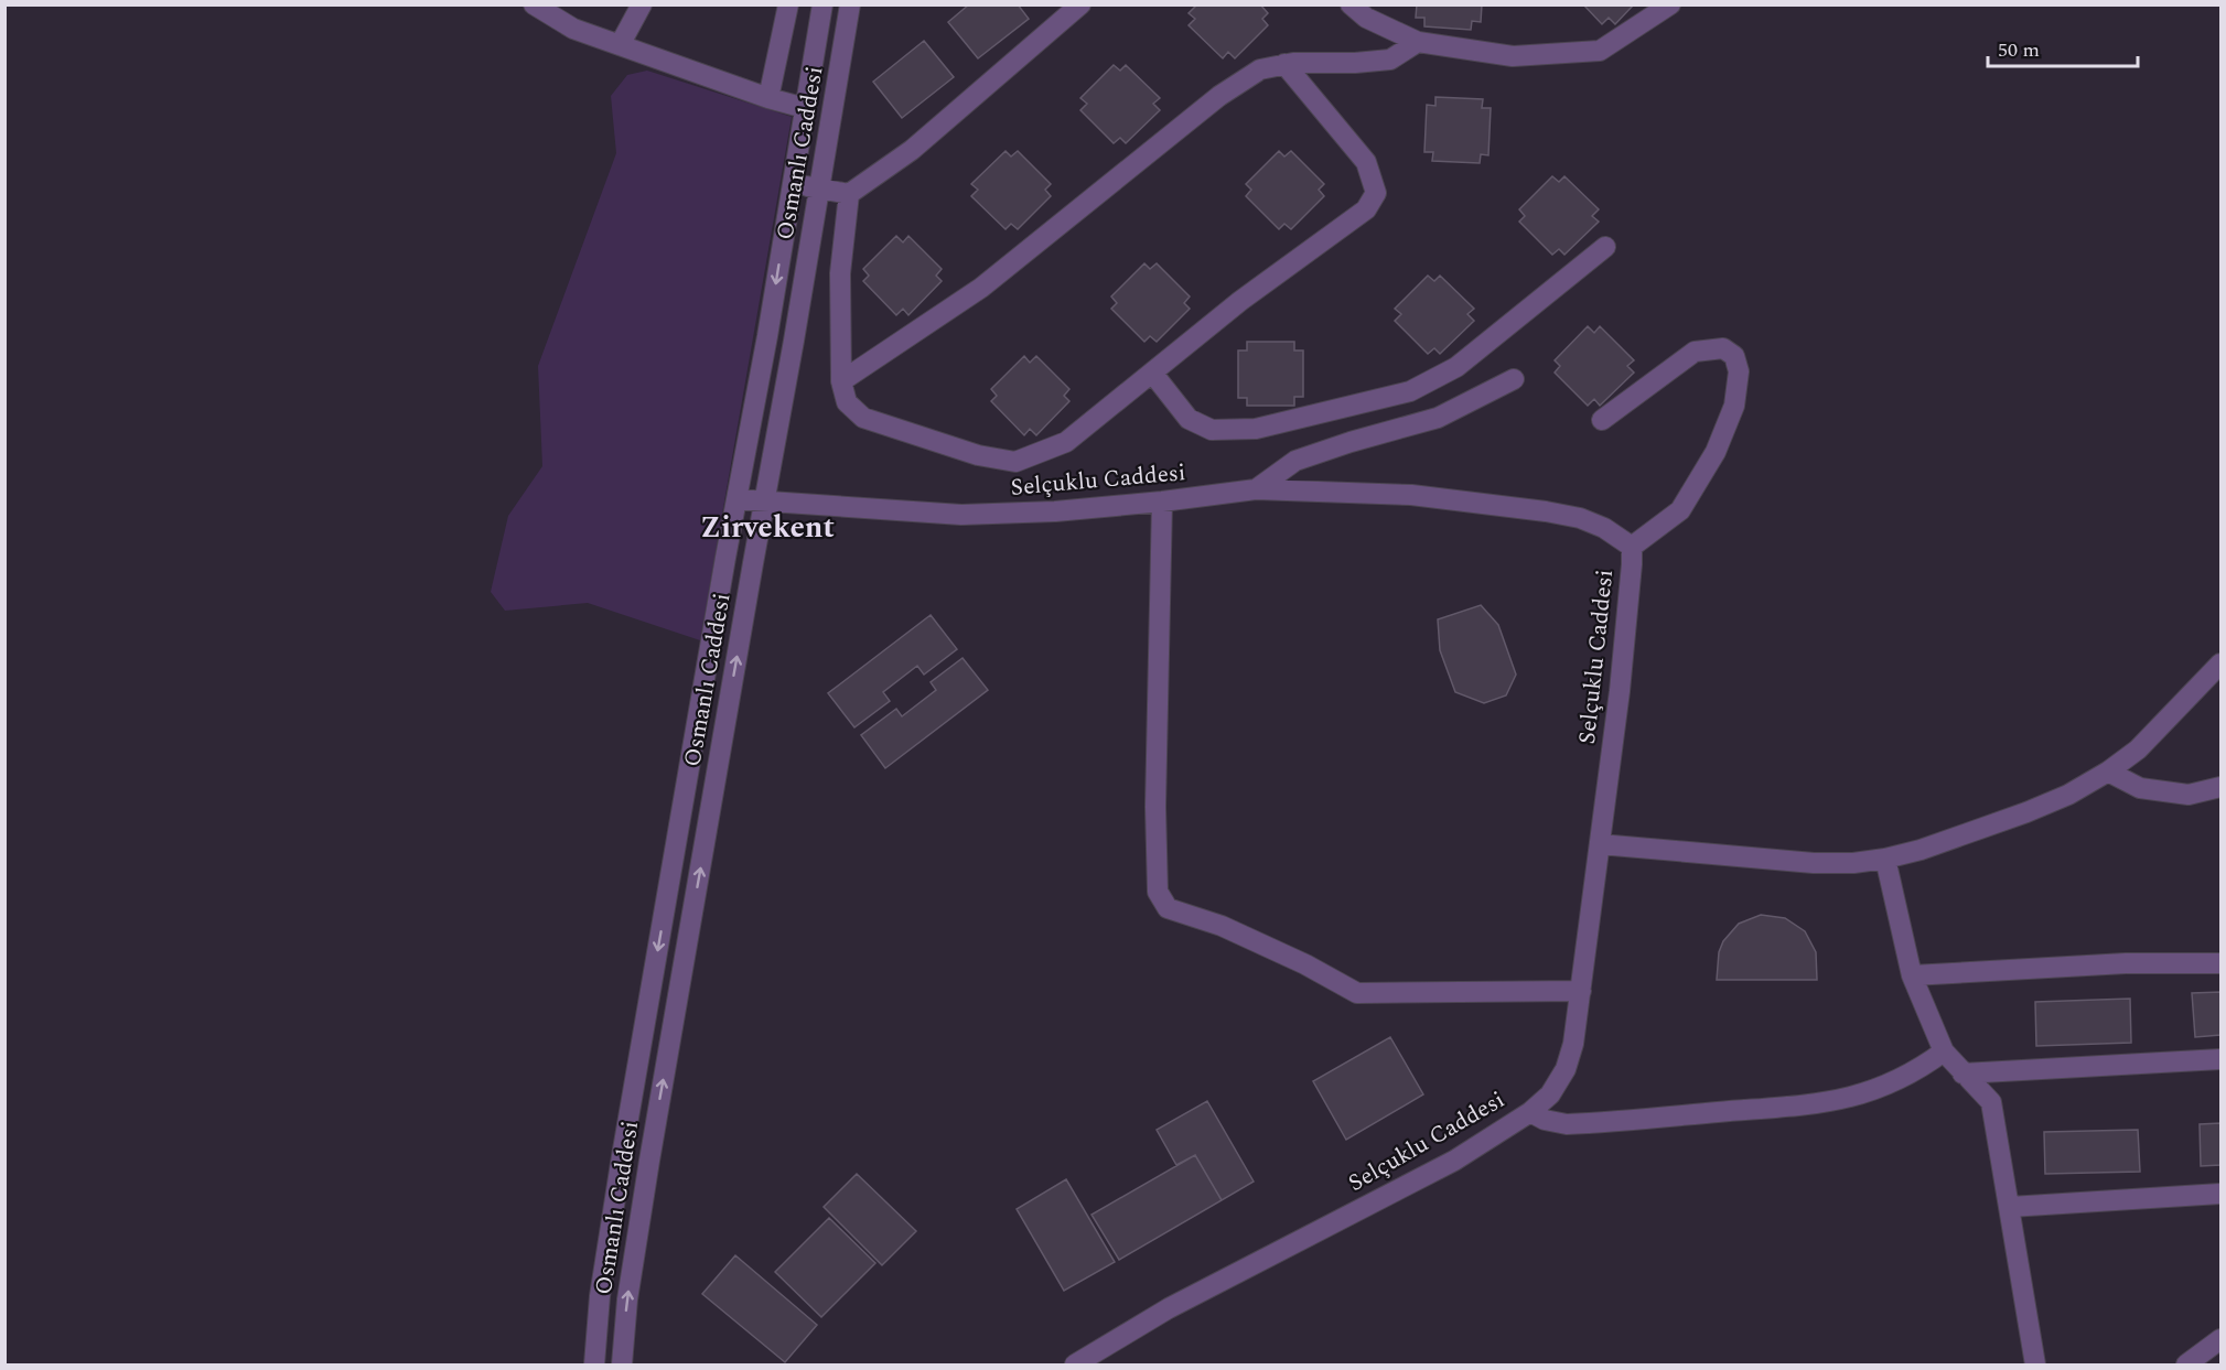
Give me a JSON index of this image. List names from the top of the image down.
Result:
{
  "streets": {
    "street": ["Osmanlı Caddesi", "Selçuklu Caddesi"]
  },
  "crossings": [
    ["Osmanlı Caddesi", "Selçuklu Caddesi"]
  ],
  "districts": ["Zirvekent"],
  "scale_bar": "50 m"
}
